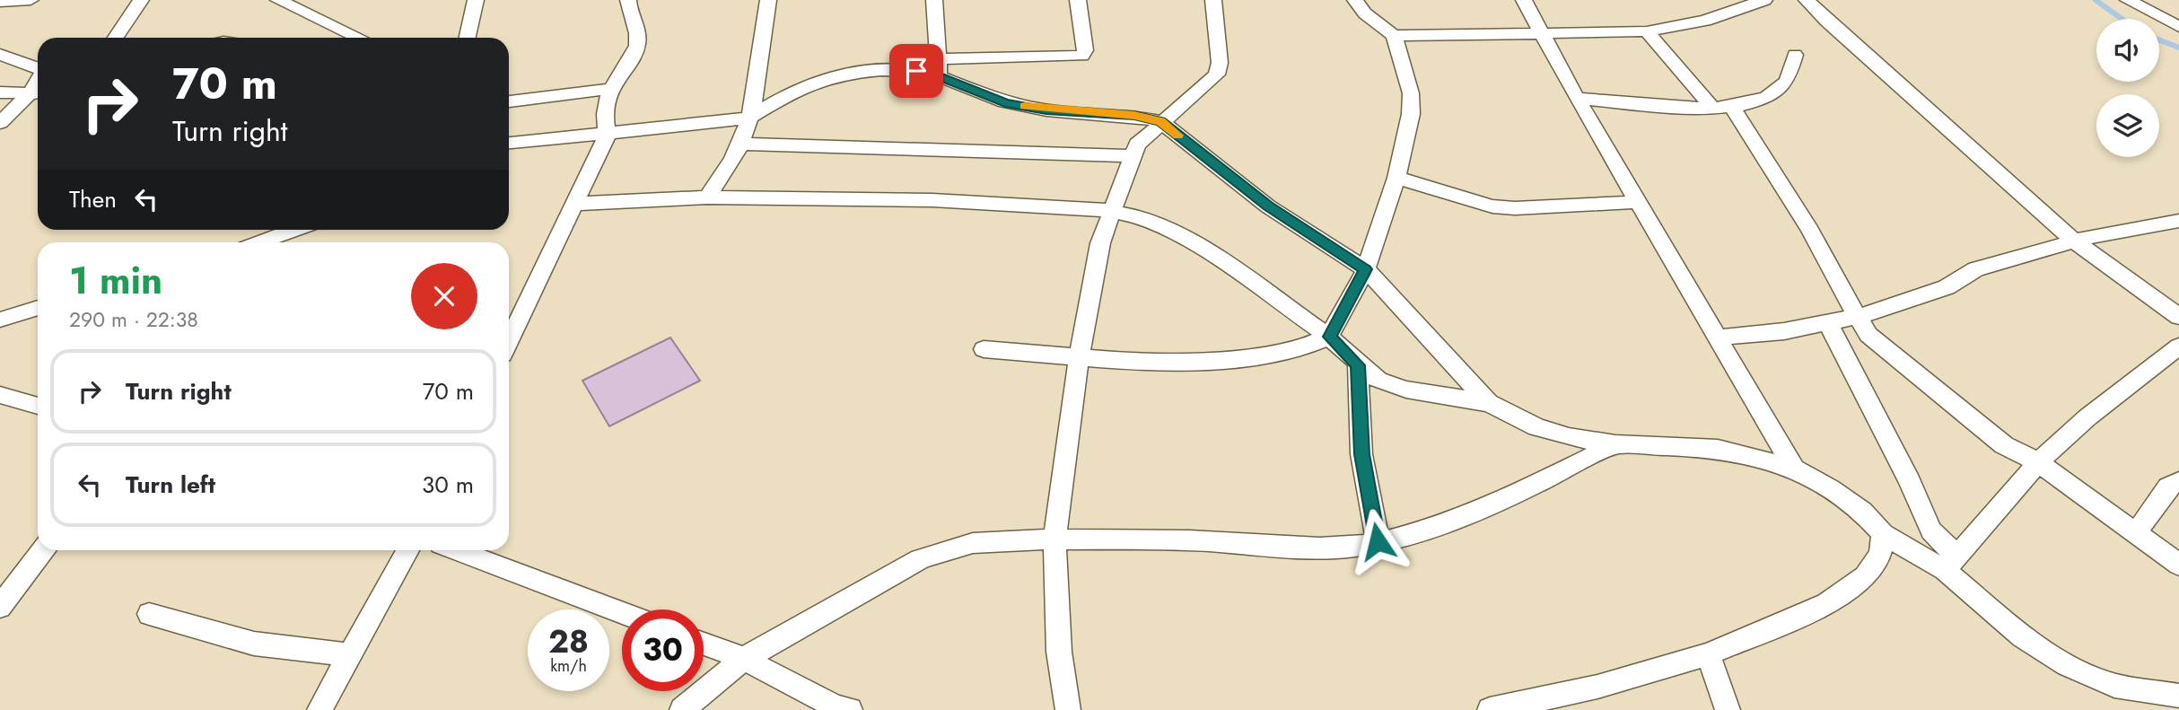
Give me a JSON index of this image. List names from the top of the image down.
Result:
{
  "page": {
    "turn": ["70 m", "Turn right"],
    "then": "Then",
    "heading": ["1 min", "290 m · 22:38"],
    "list": [
      {
        "name": "Turn right",
        "value": "70 m"
      },
      {
        "name": "Turn left",
        "value": "30 m"
      }
    ],
    "speed": "28 km/h",
    "limit": "30"
  }
}
